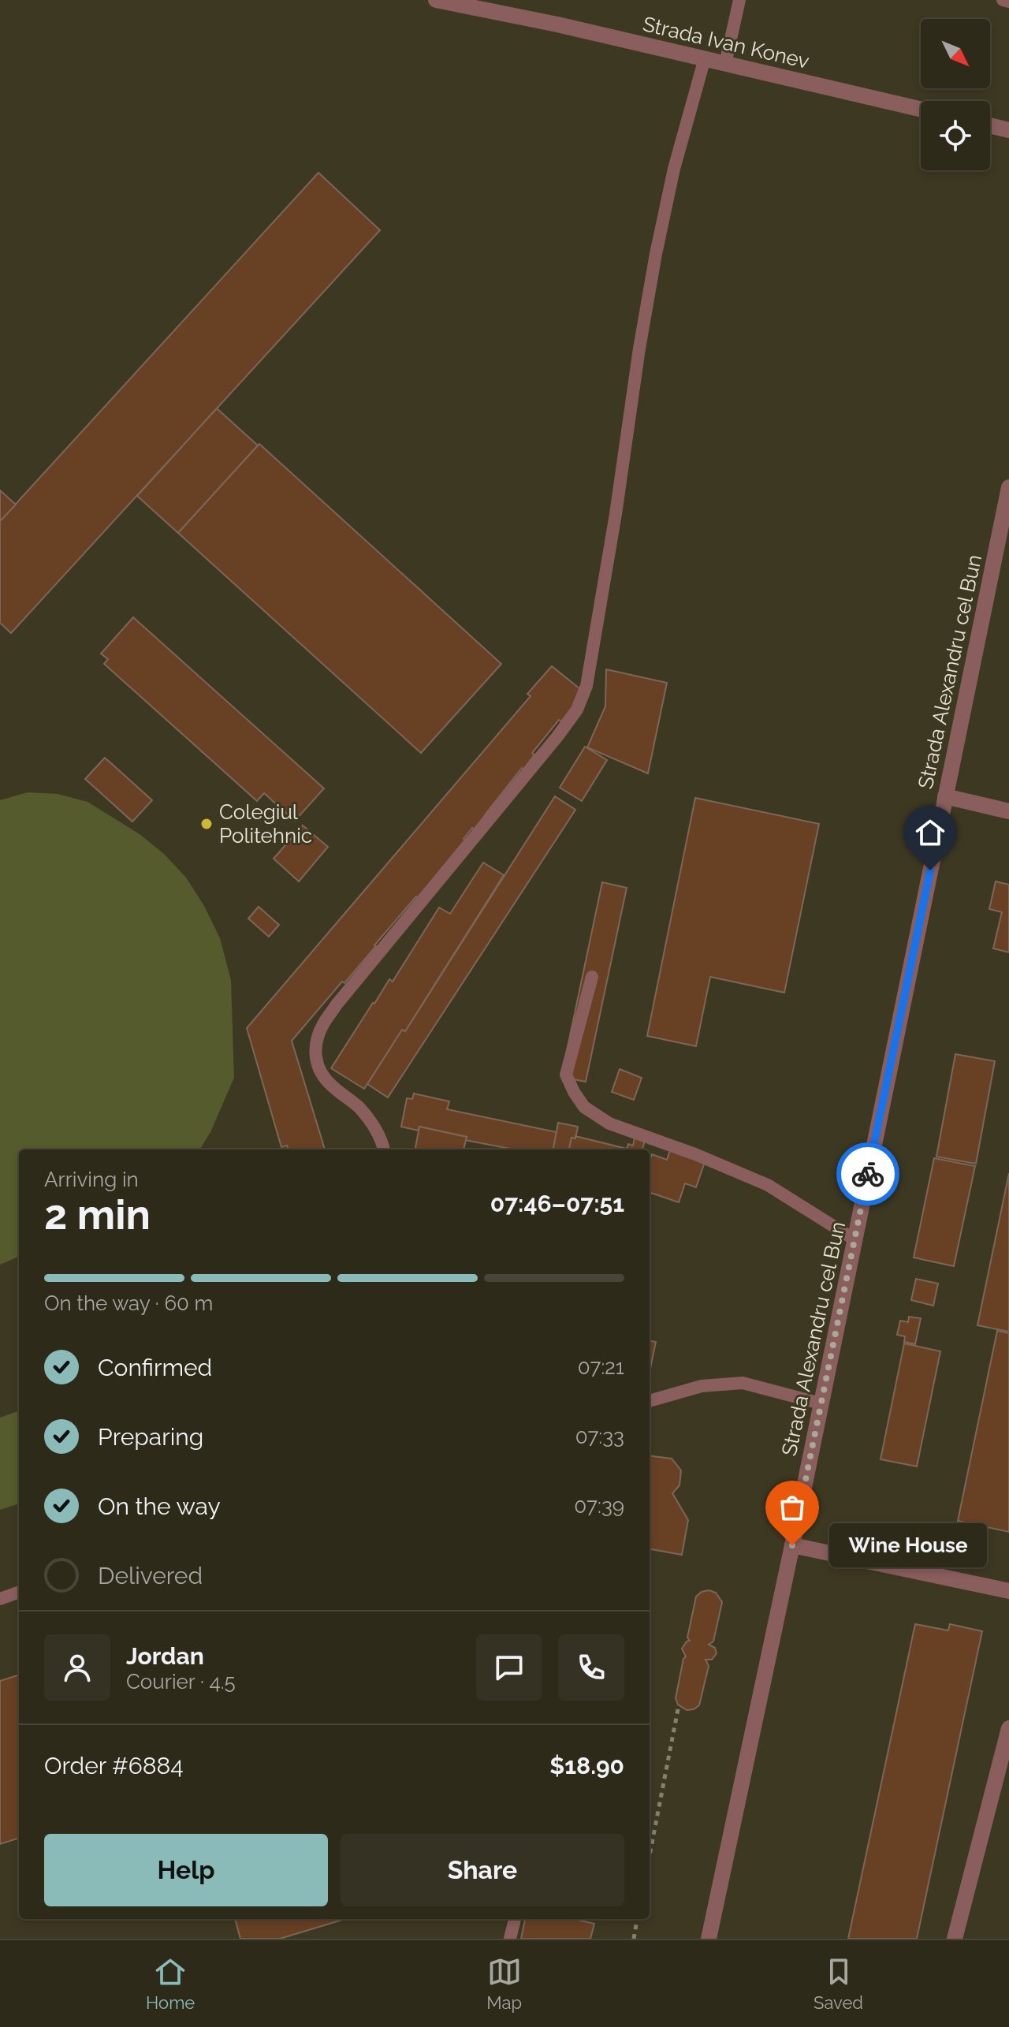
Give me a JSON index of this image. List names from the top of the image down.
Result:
{
  "streets": {
    "street": ["Strada Ivan Konev", "Strada Alexandru cel Bun"]
  },
  "places": ["Colegiul Politehnic", "Wine House"],
  "north": "bottom right",
  "page": {
    "heading": ["2 min", "Arriving in", "07:46–07:51"],
    "panel": [
      "Jordan",
      "Courier · 4.5",
      "Order #6884",
      "$18.90"
    ],
    "bar": "On the way · 60 m",
    "list": [
      ["Confirmed", "07:21"],
      ["Preparing", "07:33"],
      ["On the way", "07:39"],
      "Delivered"
    ],
    "bubble": "Wine House",
    "buttons": ["Help", "Share"],
    "tabs": ["Home", "Map", "Saved"]
  }
}
